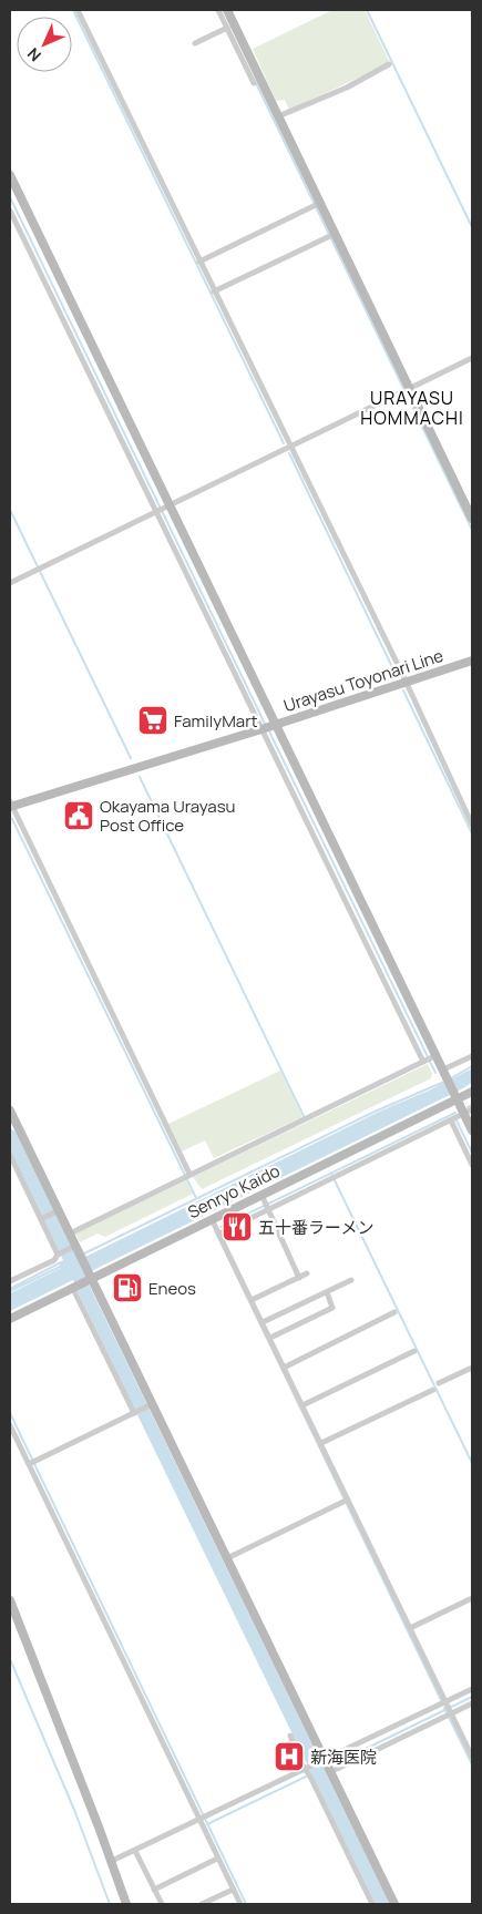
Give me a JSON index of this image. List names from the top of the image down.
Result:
{
  "streets": {
    "street": ["Urayasu Toyonari Line", "Senryo Kaido"]
  },
  "districts": ["URAYASU HOMMACHI"],
  "places": {
    "supermarket": ["FamilyMart"],
    "public building": ["Okayama Urayasu Post Office"],
    "restaurant": ["五十番ラーメン"],
    "fuel station": ["Eneos"],
    "hospital": ["新海医院"]
  },
  "north": "bottom left"
}
